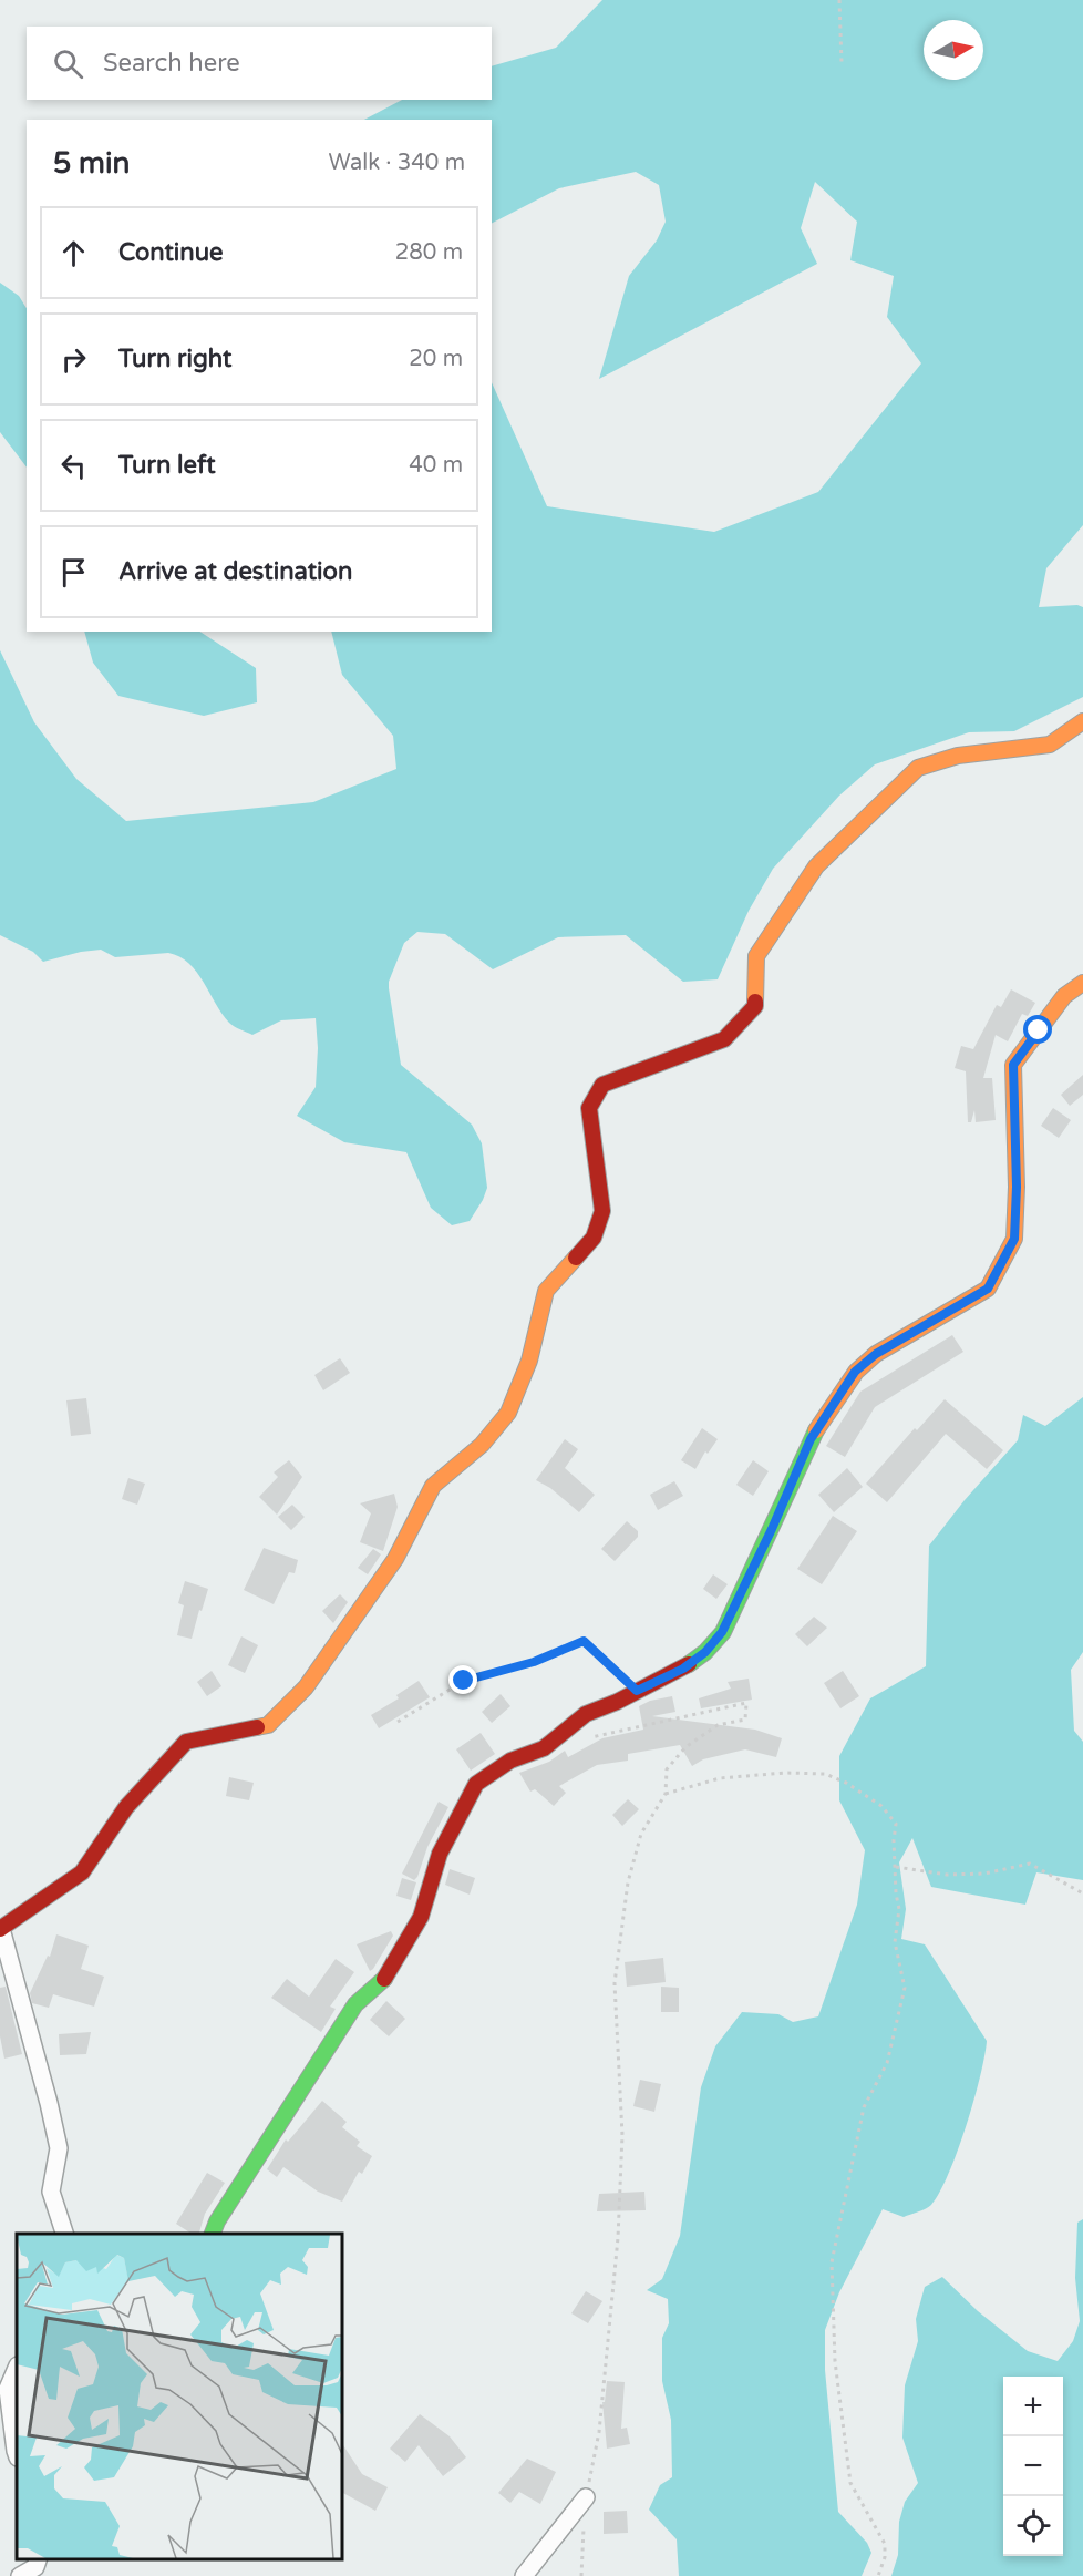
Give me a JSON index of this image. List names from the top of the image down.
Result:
{
  "north": "right",
  "page": {
    "search": "Search here",
    "heading": ["5 min", "Walk · 340 m"],
    "list": [
      ["Continue", "280 m"],
      ["Turn right", "20 m"],
      ["Turn left", "40 m"],
      "Arrive at destination"
    ],
    "map_buttons": ["+", "−"]
  }
}
